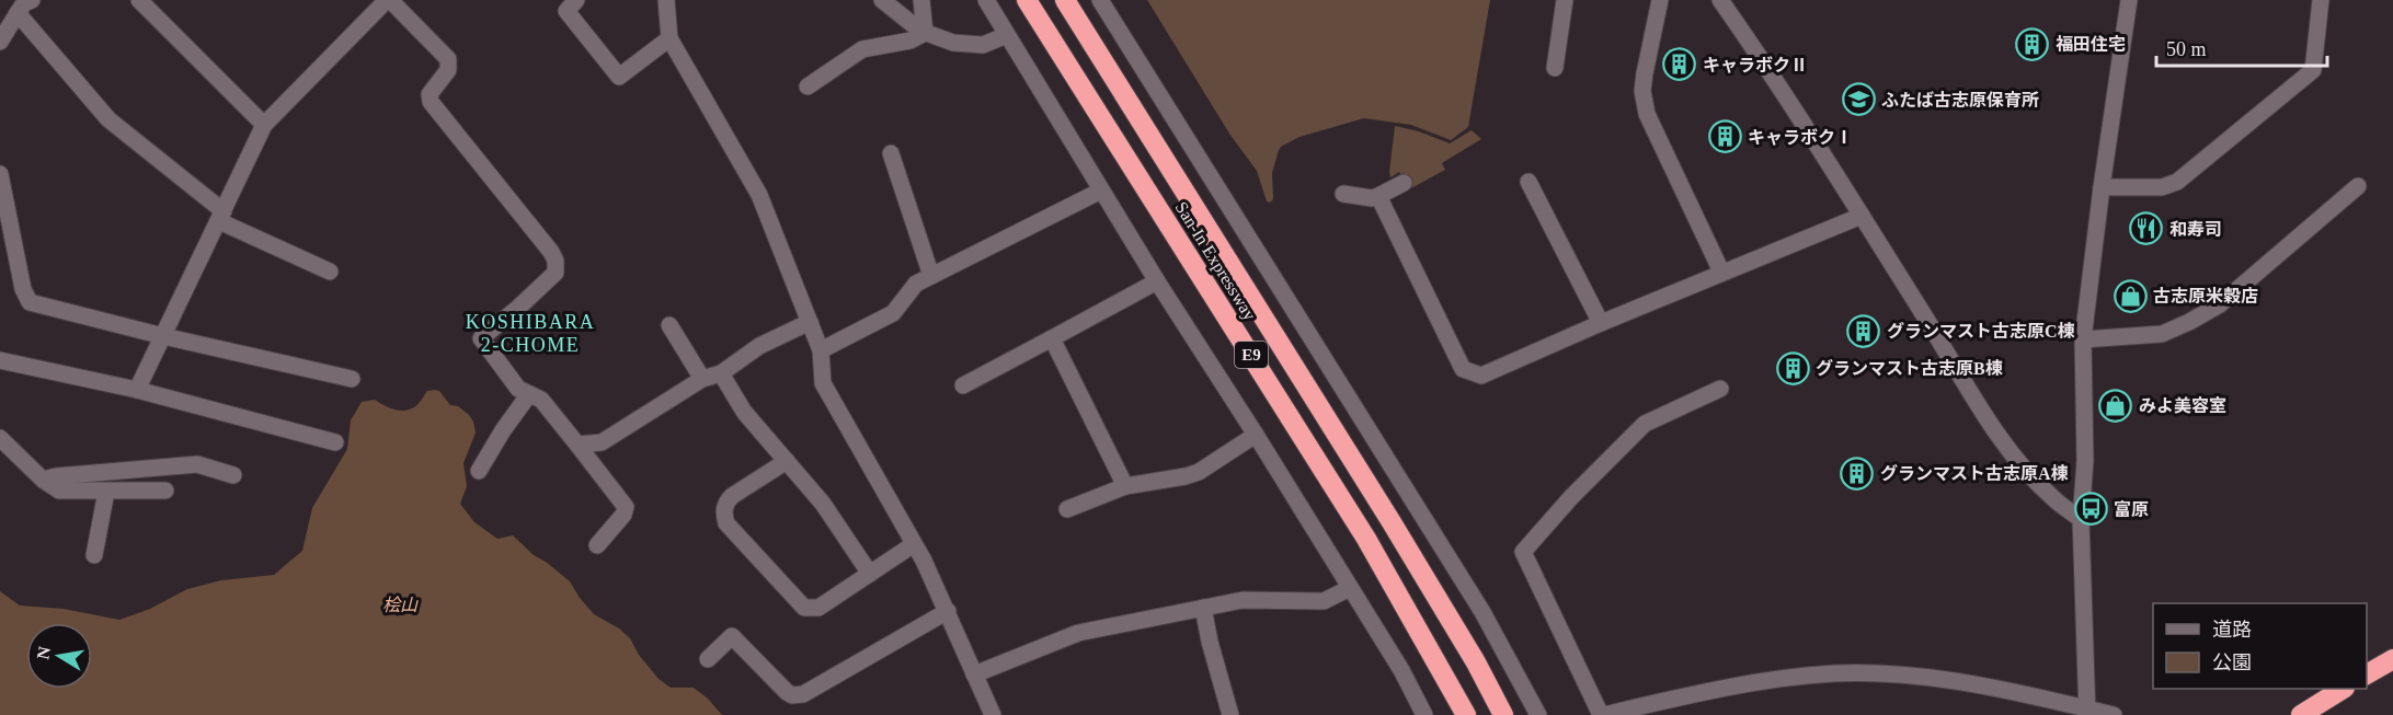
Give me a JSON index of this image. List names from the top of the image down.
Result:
{
  "streets": {
    "highway": ["San-In Expressway", "E9"]
  },
  "districts": ["KOSHIBARA 2-CHOME"],
  "parks": ["桧山"],
  "places": {
    "building": [
      "福田住宅",
      "キャラボクⅡ",
      "キャラボクⅠ",
      "グランマスト古志原C棟",
      "グランマスト古志原B棟",
      "グランマスト古志原A棟"
    ],
    "school or university": ["ふたば古志原保育所"],
    "restaurant": ["和寿司"],
    "shop": ["古志原米穀店", "みよ美容室"],
    "bus stop": ["富原"]
  },
  "legend": ["道路", "公園"],
  "scale_bar": "50 m",
  "north": "left"
}
